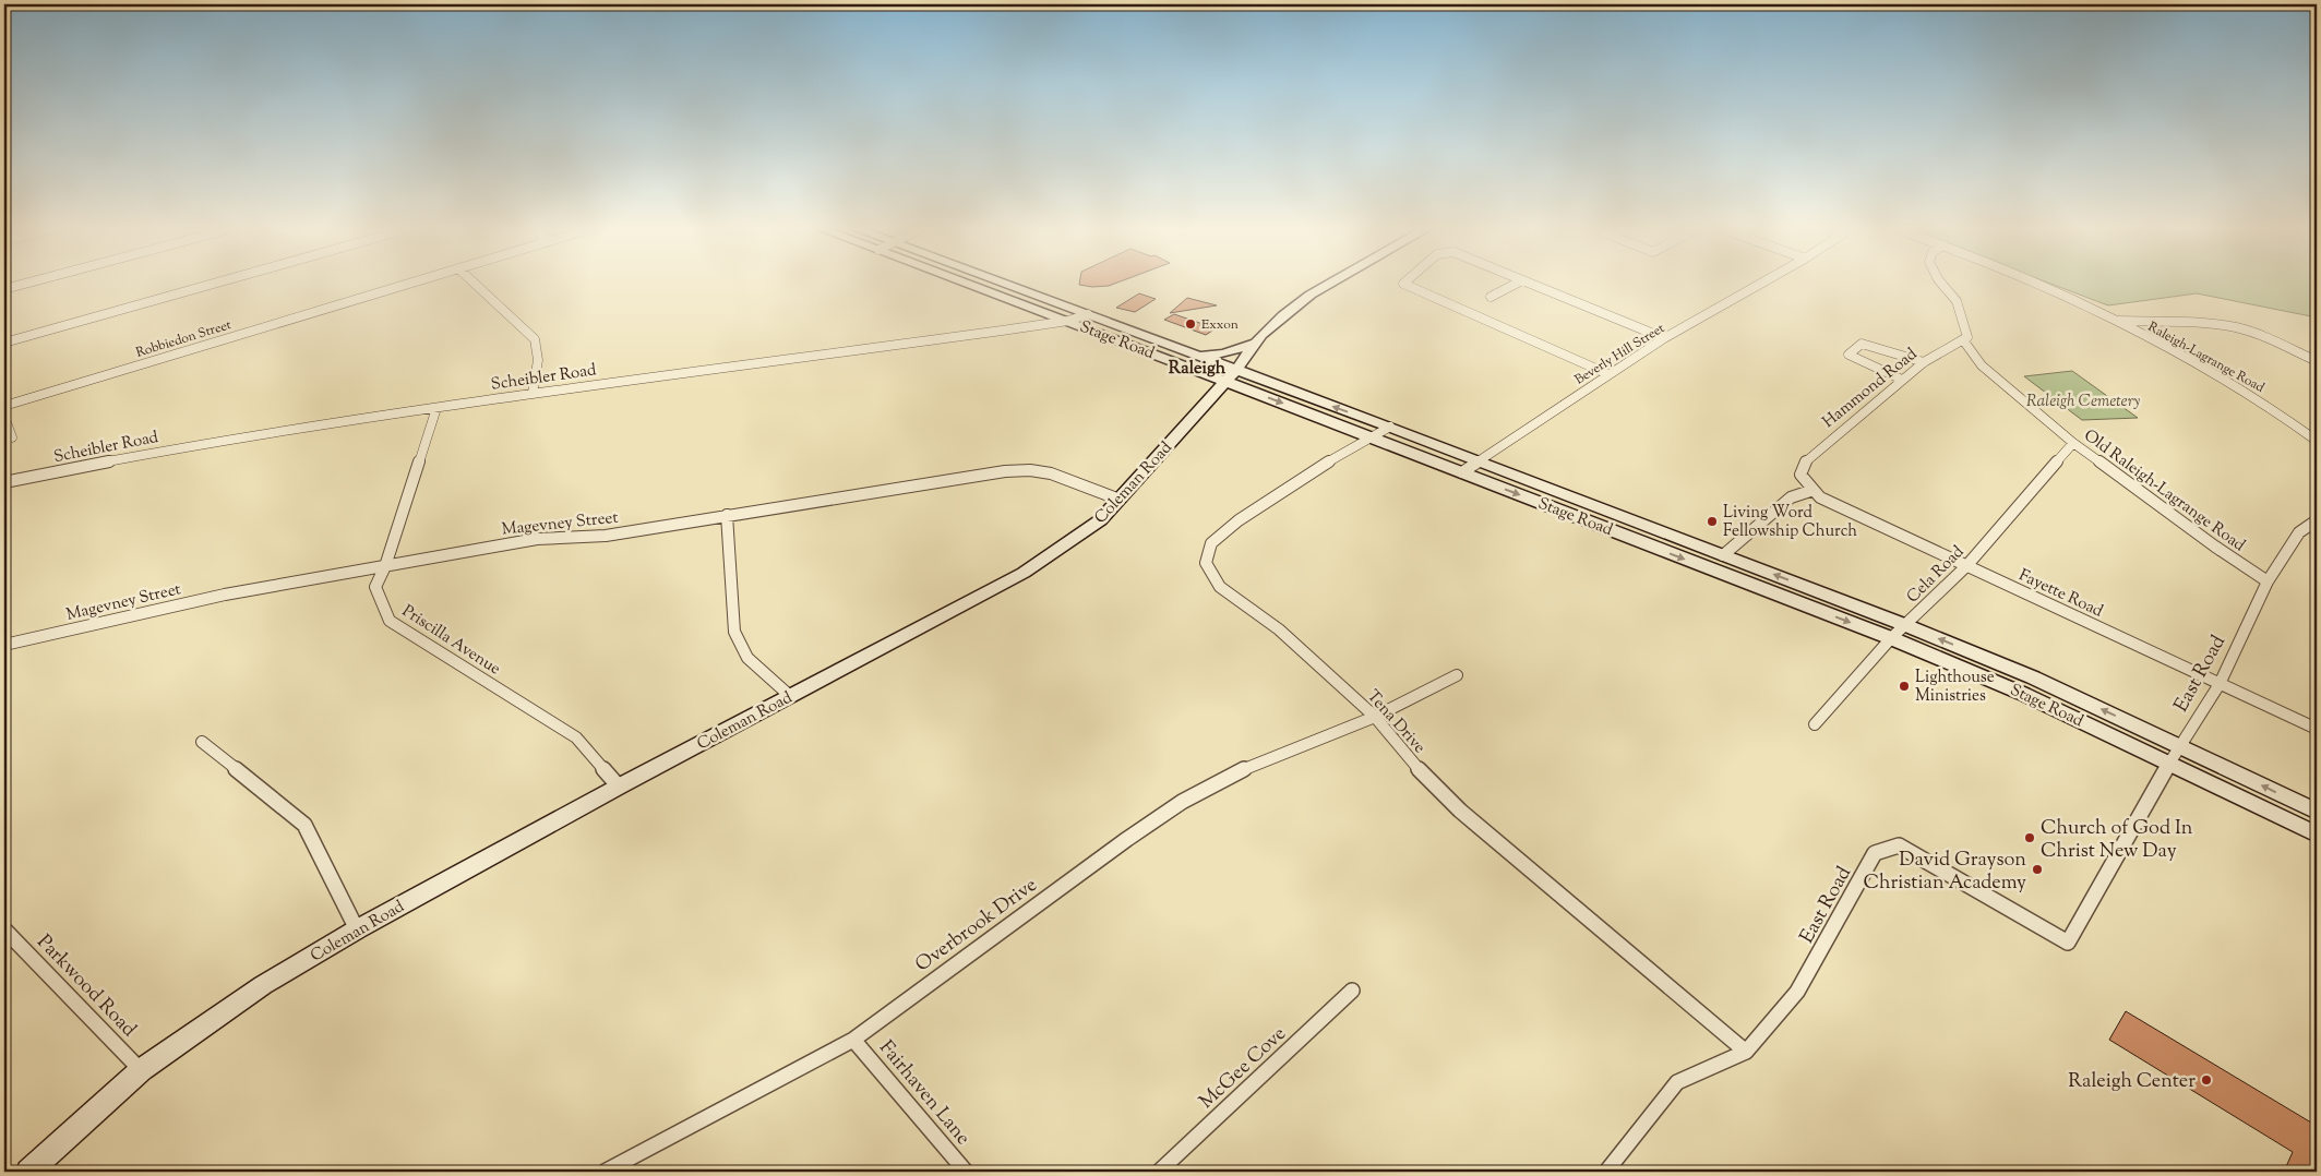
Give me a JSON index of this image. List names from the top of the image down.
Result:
{
  "streets": {
    "main road": ["Stage Road", "Coleman Road"],
    "street": [
      "Robbiedon Street",
      "Beverly Hill Street",
      "Raleigh-Lagrange Road",
      "Scheibler Road",
      "Hammond Road",
      "Old Raleigh-Lagrange Road",
      "Magevney Street",
      "Cela Road",
      "Fayette Road",
      "Priscilla Avenue",
      "East Road",
      "Tena Drive",
      "Overbrook Drive",
      "Parkwood Road",
      "McGee Cove",
      "Fairhaven Lane"
    ]
  },
  "crossings": [
    ["Stage Road", "Beverly Hill Street"],
    ["Stage Road", "Scheibler Road"],
    ["Stage Road", "Coleman Road"],
    ["Stage Road", "Cela Road"],
    ["Stage Road", "East Road"],
    ["Stage Road", "Tena Drive"],
    ["Scheibler Road", "Priscilla Avenue"],
    ["Hammond Road", "Old Raleigh-Lagrange Road"],
    ["Hammond Road", "Fayette Road"],
    ["Coleman Road", "Magevney Street"],
    ["Coleman Road", "Priscilla Avenue"],
    ["Coleman Road", "Parkwood Road"],
    ["Old Raleigh-Lagrange Road", "Cela Road"],
    ["Old Raleigh-Lagrange Road", "East Road"],
    ["Magevney Street", "Priscilla Avenue"],
    ["Cela Road", "Fayette Road"],
    ["Fayette Road", "East Road"],
    ["East Road", "Tena Drive"],
    ["Tena Drive", "Overbrook Drive"],
    ["Overbrook Drive", "Fairhaven Lane"]
  ],
  "districts": ["Raleigh"],
  "parks": ["Raleigh Cemetery"],
  "places": [
    "Exxon",
    "Living Word Fellowship Church",
    "Lighthouse Ministries",
    "Church of God In Christ New Day",
    "David Grayson Christian Academy",
    "Raleigh Center"
  ]
}
